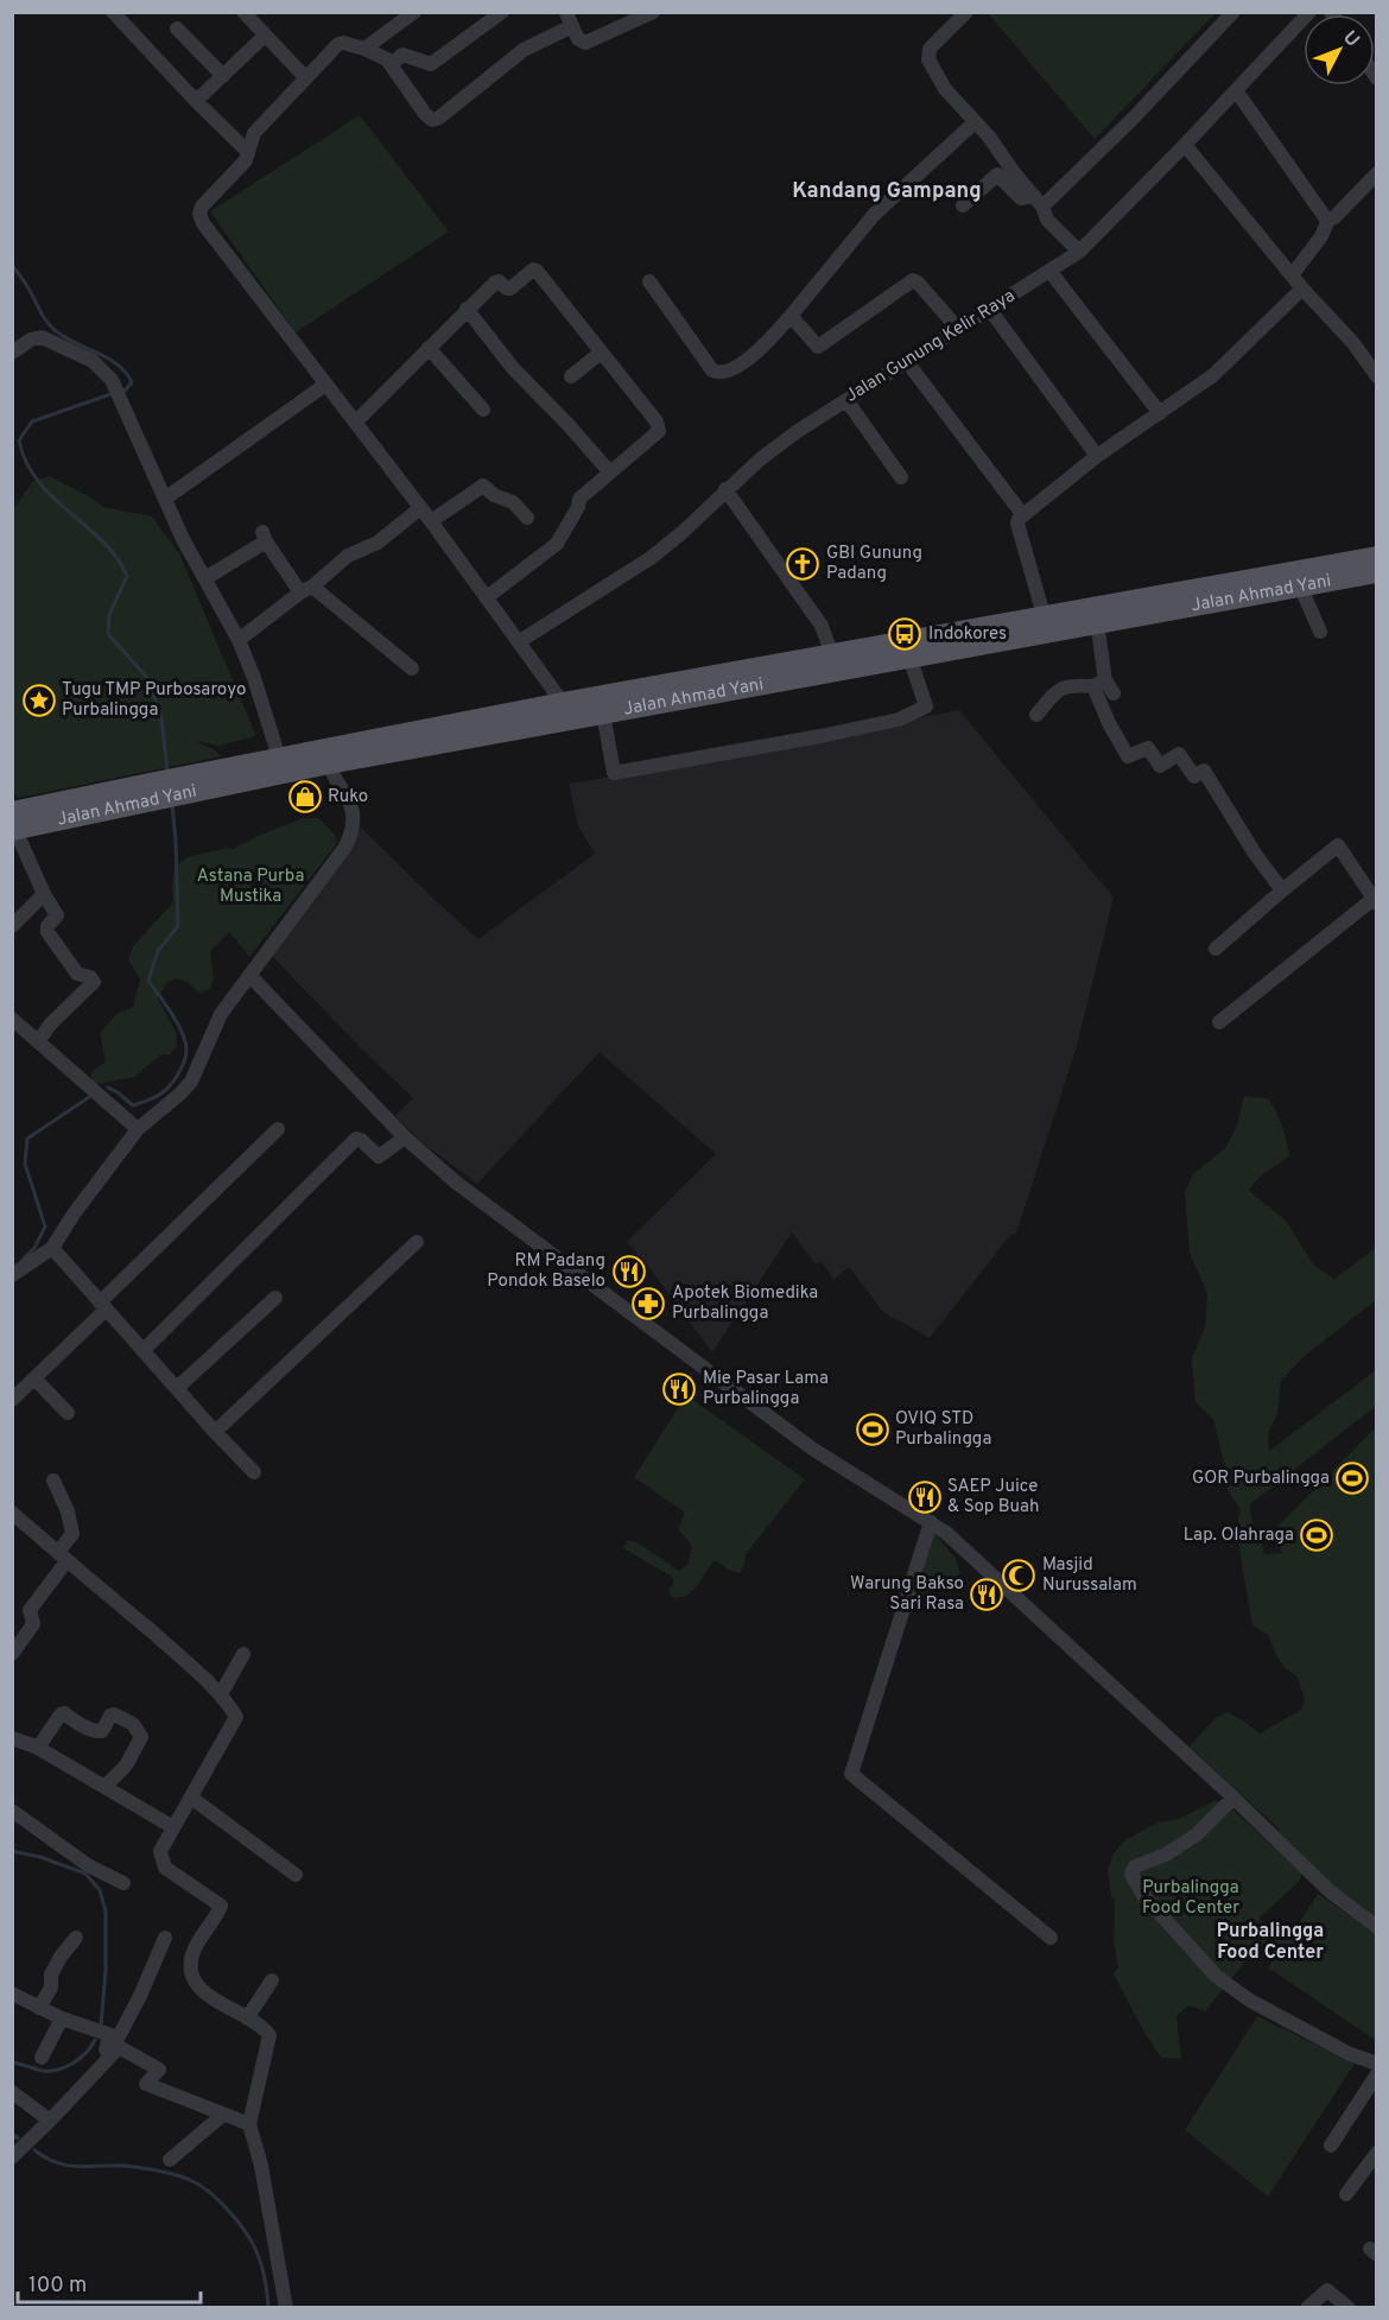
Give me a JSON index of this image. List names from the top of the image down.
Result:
{
  "streets": {
    "main road": ["Jalan Ahmad Yani"],
    "street": ["Jalan Gunung Kelir Raya"]
  },
  "districts": ["Kandang Gampang", "Purbalingga Food Center"],
  "parks": ["Astana Purba Mustika", "Purbalingga Food Center"],
  "places": {
    "church": ["GBI Gunung Padang"],
    "bus stop": ["Indokores"],
    "place": ["Tugu TMP Purbosaroyo Purbalingga"],
    "shop": ["Ruko"],
    "restaurant": [
      "RM Padang Pondok Baselo",
      "Mie Pasar Lama Purbalingga",
      "SAEP Juice & Sop Buah",
      "Warung Bakso Sari Rasa"
    ],
    "pharmacy": ["Apotek Biomedika Purbalingga"],
    "sports": ["OVIQ STD Purbalingga", "GOR Purbalingga", "Lap. Olahraga"],
    "mosque": ["Masjid Nurussalam"]
  },
  "scale_bar": "100 m",
  "north": "top right"
}
